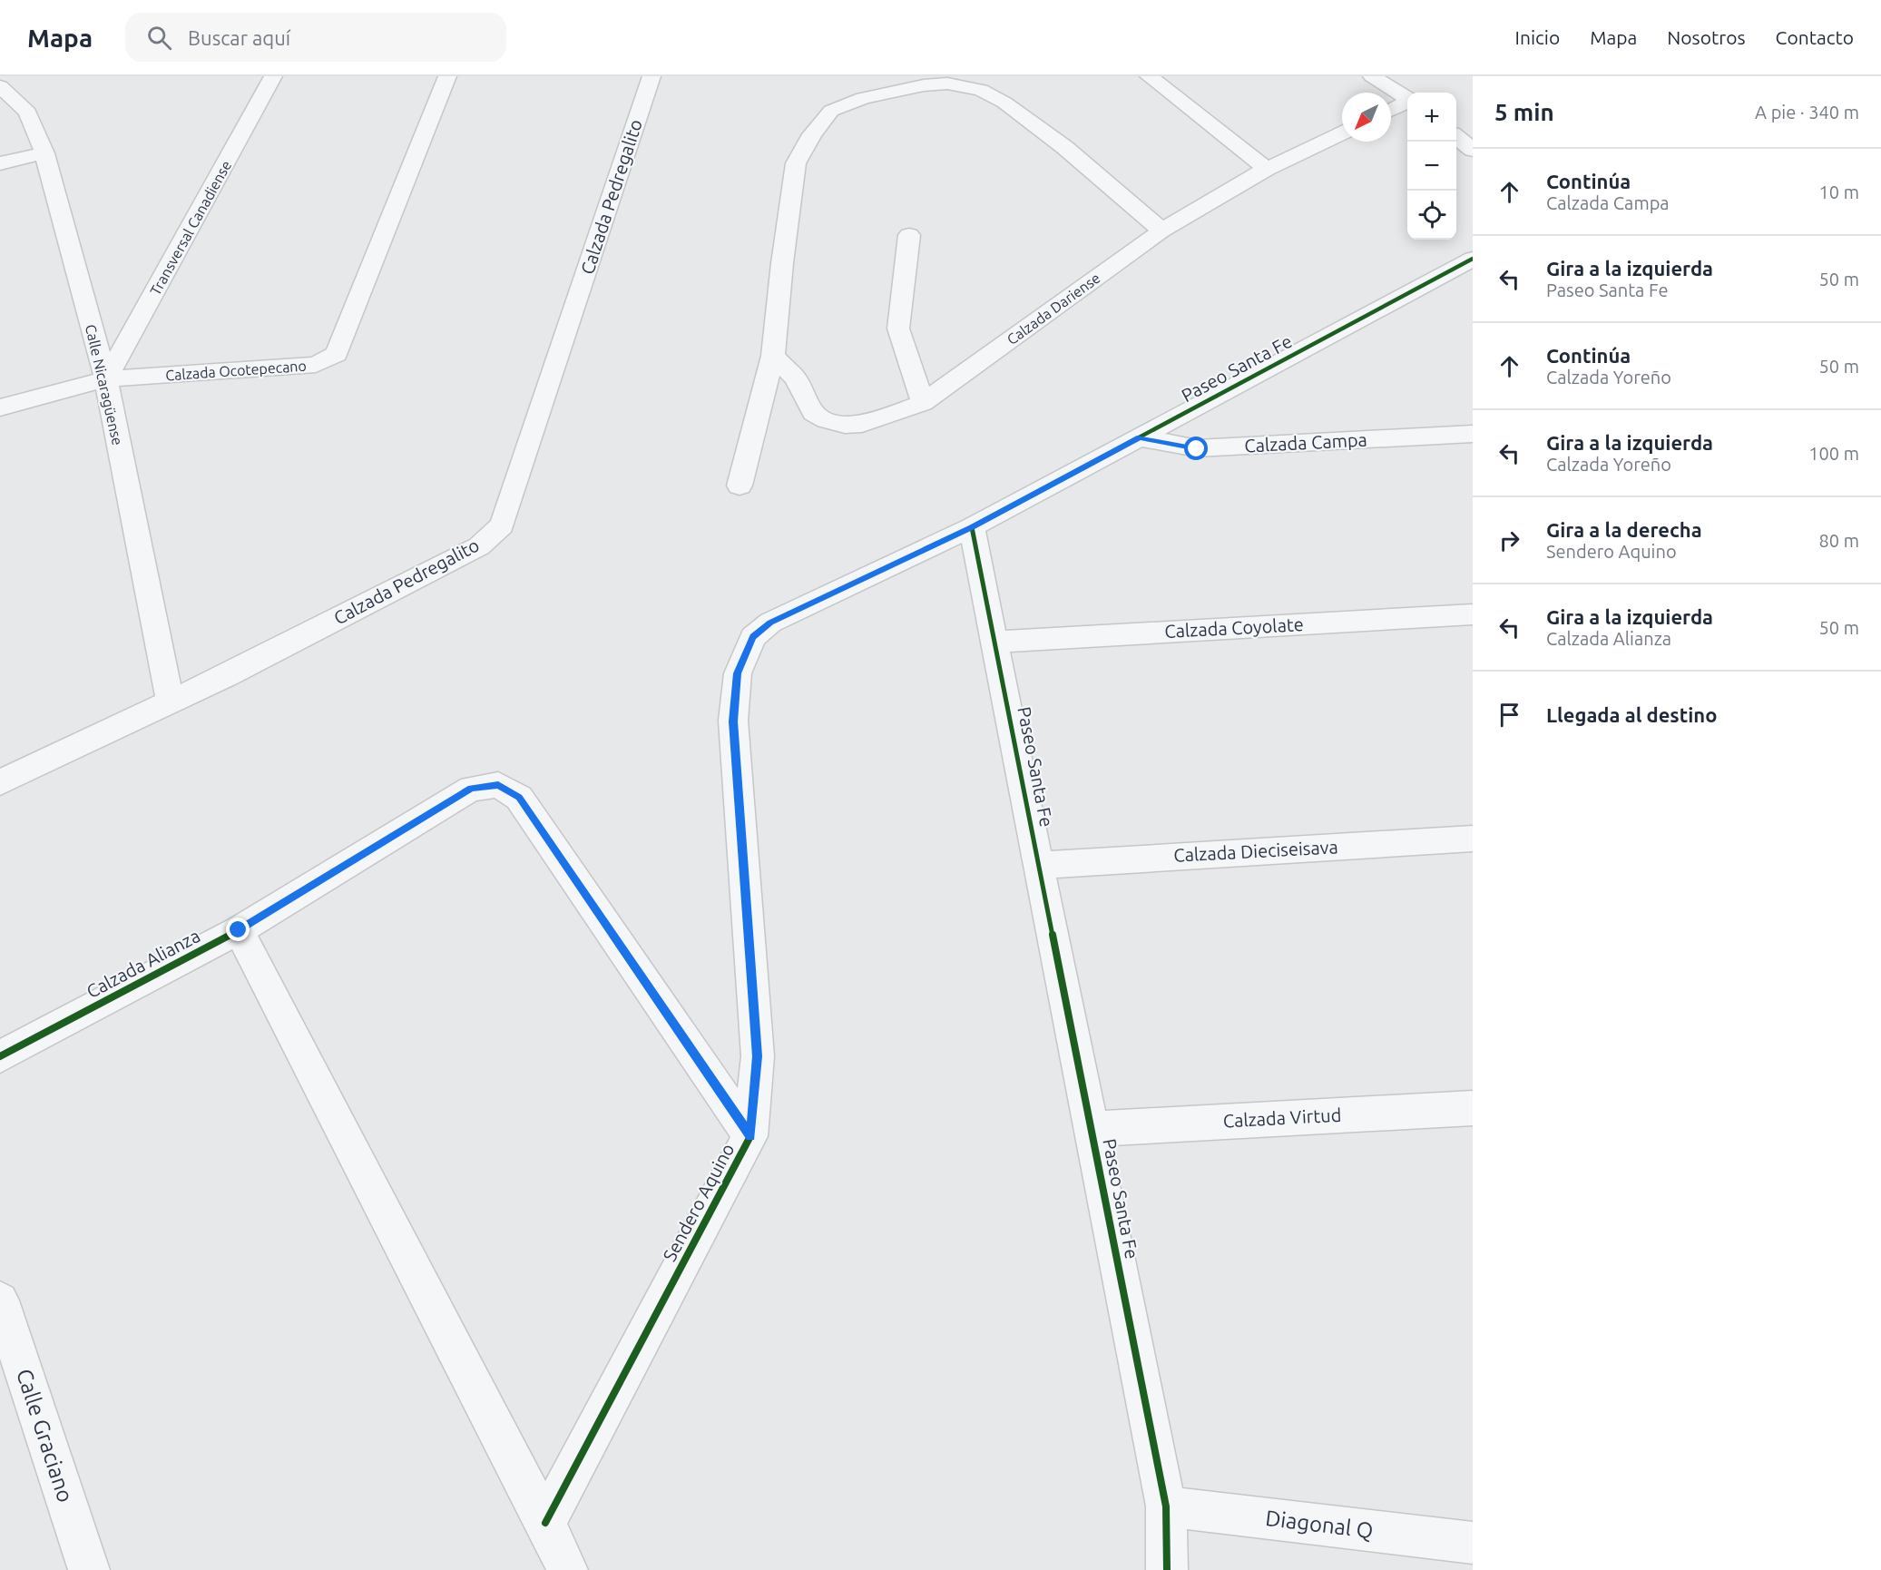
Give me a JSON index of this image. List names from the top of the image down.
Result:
{
  "streets": {
    "street": [
      "Calzada Pedregalito",
      "Transversal Canadiense",
      "Calzada Dariense",
      "Paseo Santa Fe",
      "Calzada Ocotepecano",
      "Calle Nicaragüense",
      "Calzada Campa",
      "Calzada Coyolate",
      "Calzada Dieciseisava",
      "Calzada Alianza",
      "Calzada Virtud",
      "Sendero Aquino",
      "Calle Graciano",
      "Diagonal Q"
    ]
  },
  "crossings": [
    ["Calzada Pedregalito", "Calle Nicaragüense"],
    ["Transversal Canadiense", "Calzada Ocotepecano"],
    ["Transversal Canadiense", "Calle Nicaragüense"],
    ["Paseo Santa Fe", "Calzada Campa"],
    ["Paseo Santa Fe", "Calzada Coyolate"],
    ["Paseo Santa Fe", "Calzada Dieciseisava"],
    ["Paseo Santa Fe", "Calzada Virtud"],
    ["Paseo Santa Fe", "Diagonal Q"],
    ["Calzada Ocotepecano", "Calle Nicaragüense"],
    ["Calzada Alianza", "Sendero Aquino"]
  ],
  "north": "bottom left",
  "page": {
    "header": "Mapa",
    "search": "Buscar aquí",
    "nav": [
      "Inicio",
      "Mapa",
      "Nosotros",
      "Contacto"
    ],
    "heading": ["5 min", "A pie · 340 m"],
    "map_buttons": ["+", "−"],
    "list": [
      ["Continúa", "Calzada Campa", "10 m"],
      ["Gira a la izquierda", "Paseo Santa Fe", "50 m"],
      ["Continúa", "Calzada Yoreño", "50 m"],
      ["Gira a la izquierda", "Calzada Yoreño", "100 m"],
      ["Gira a la derecha", "Sendero Aquino", "80 m"],
      ["Gira a la izquierda", "Calzada Alianza", "50 m"],
      "Llegada al destino"
    ]
  }
}
